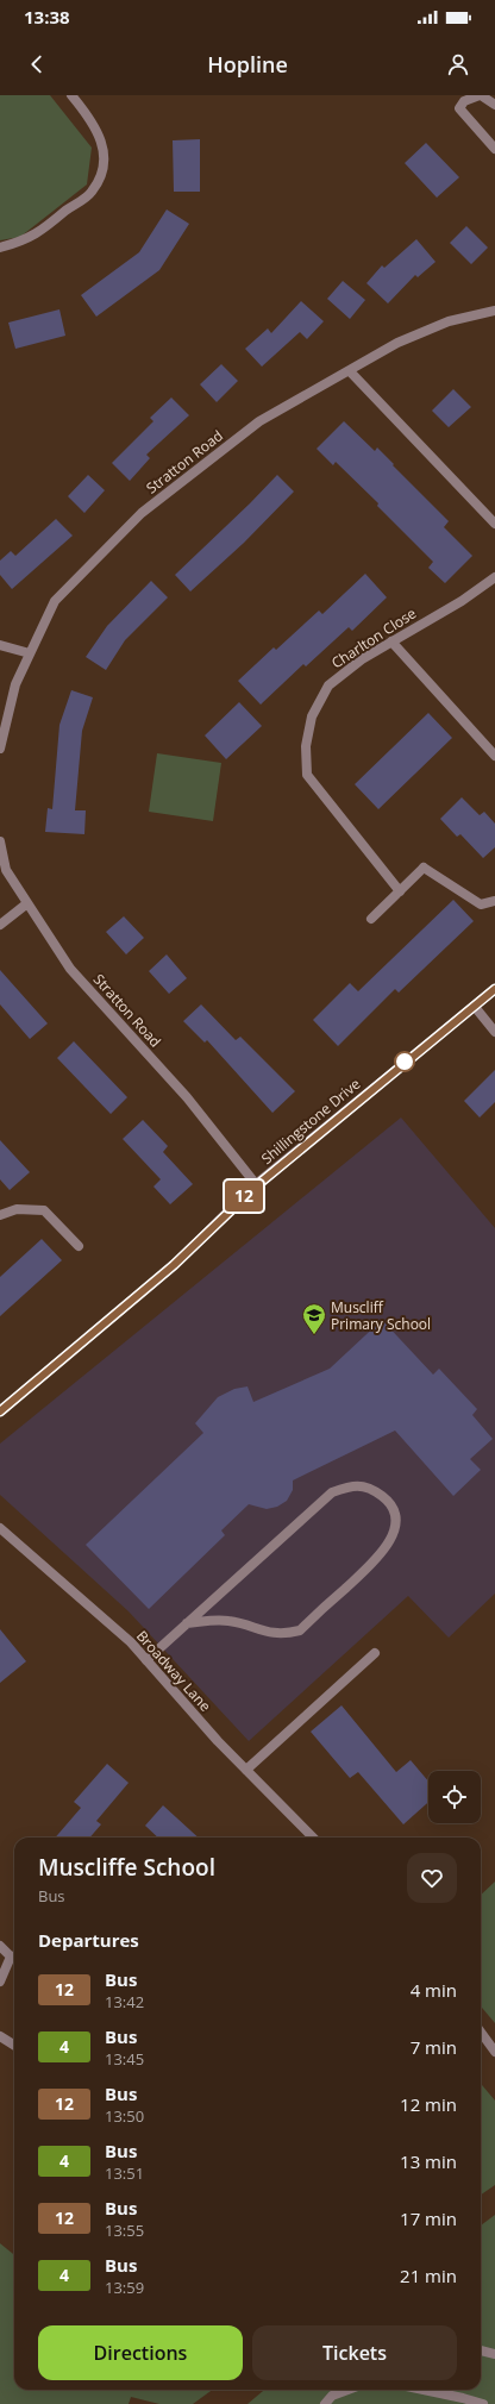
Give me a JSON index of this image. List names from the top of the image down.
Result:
{
  "streets": {
    "street": [
      "Stratton Road",
      "Charlton Close",
      "Shillingstone Drive",
      "Broadway Lane"
    ]
  },
  "crossings": [
    ["Stratton Road", "Shillingstone Drive"]
  ],
  "places": {
    "school or university": ["Muscliff Primary School"]
  },
  "lines": ["bus line 12"],
  "page": {
    "status": "13:38",
    "header": "Hopline",
    "on_map": "12",
    "heading": [
      ["Muscliffe School", "Bus"],
      "Departures"
    ],
    "list": [
      {
        "mark": "12",
        "name": "Bus",
        "note": "13:42",
        "value": "4 min"
      },
      {
        "mark": "4",
        "name": "Bus",
        "note": "13:45",
        "value": "7 min"
      },
      {
        "mark": "12",
        "name": "Bus",
        "note": "13:50",
        "value": "12 min"
      },
      {
        "mark": "4",
        "name": "Bus",
        "note": "13:51",
        "value": "13 min"
      },
      {
        "mark": "12",
        "name": "Bus",
        "note": "13:55",
        "value": "17 min"
      },
      {
        "mark": "4",
        "name": "Bus",
        "note": "13:59",
        "value": "21 min"
      }
    ],
    "buttons": ["Directions", "Tickets"]
  }
}
